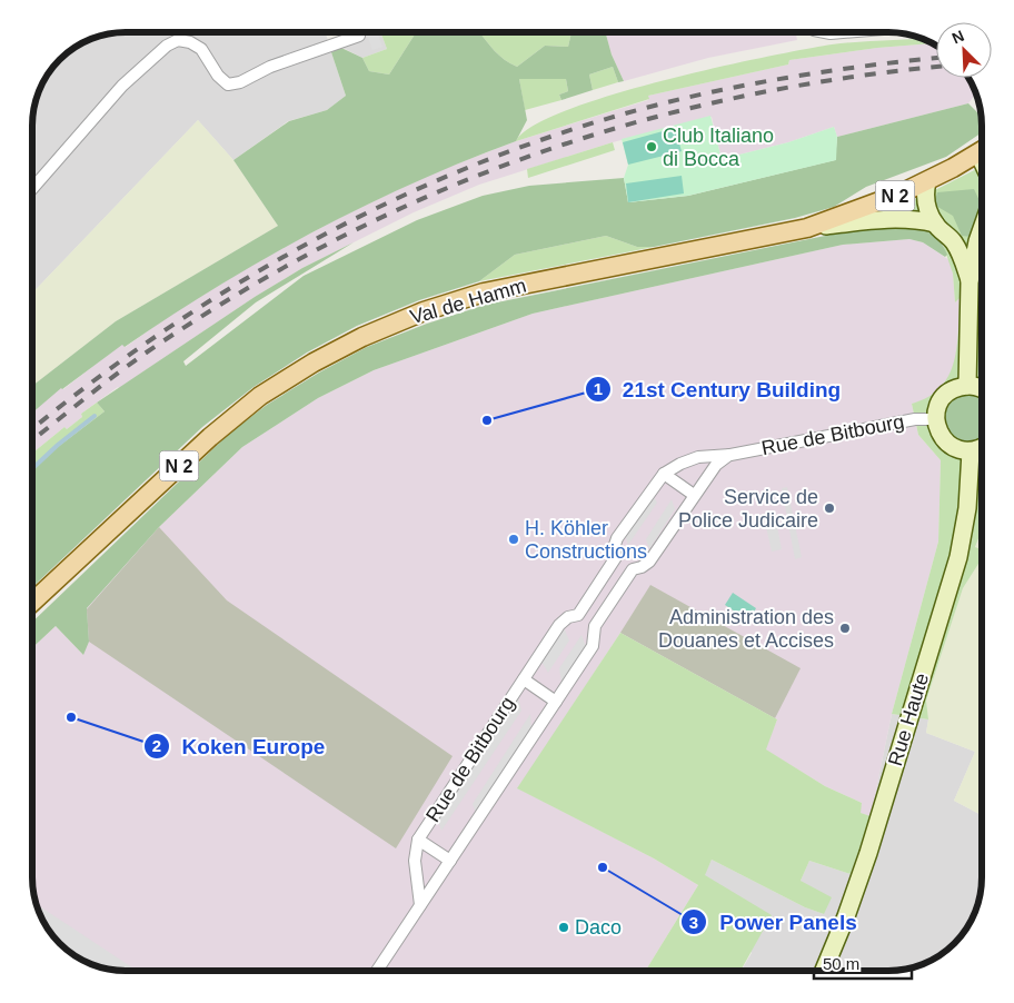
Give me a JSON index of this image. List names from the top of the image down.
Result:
{
  "streets": {
    "main road": ["N 2", "Val de Hamm", "Rue Haute"],
    "street": ["Rue de Bitbourg"]
  },
  "places": [
    "Club Italiano di Bocca",
    "21st Century Building",
    "Service de Police Judicaire",
    "H. Köhler Constructions",
    "Administration des Douanes et Accises",
    "Koken Europe",
    "Power Panels",
    "Daco"
  ],
  "scale_bar": "50 m",
  "north": "top left"
}
